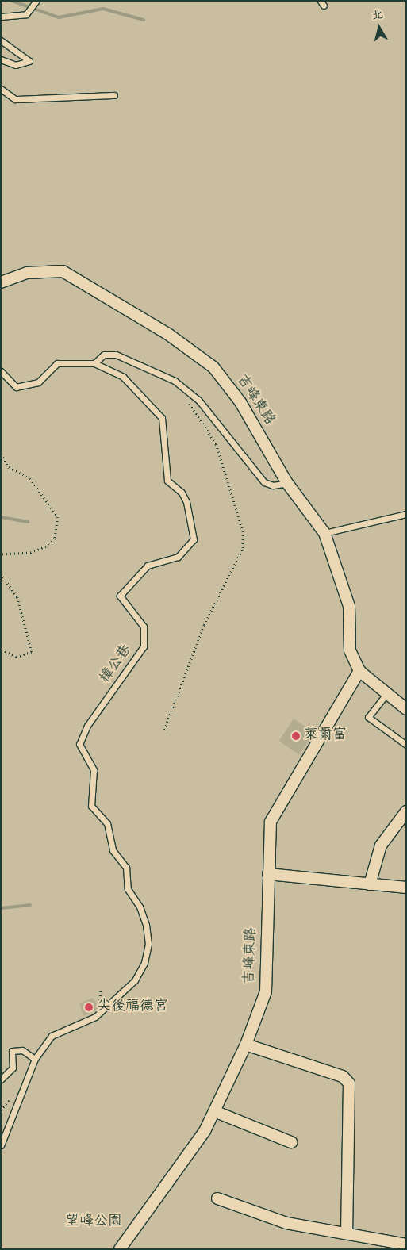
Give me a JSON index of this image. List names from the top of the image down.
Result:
{
  "streets": {
    "street": ["吉峰東路"],
    "lane": ["樟公巷"]
  },
  "parks": ["望峰公園"],
  "places": ["萊爾富", "尖後福德宮"],
  "north": "top"
}
